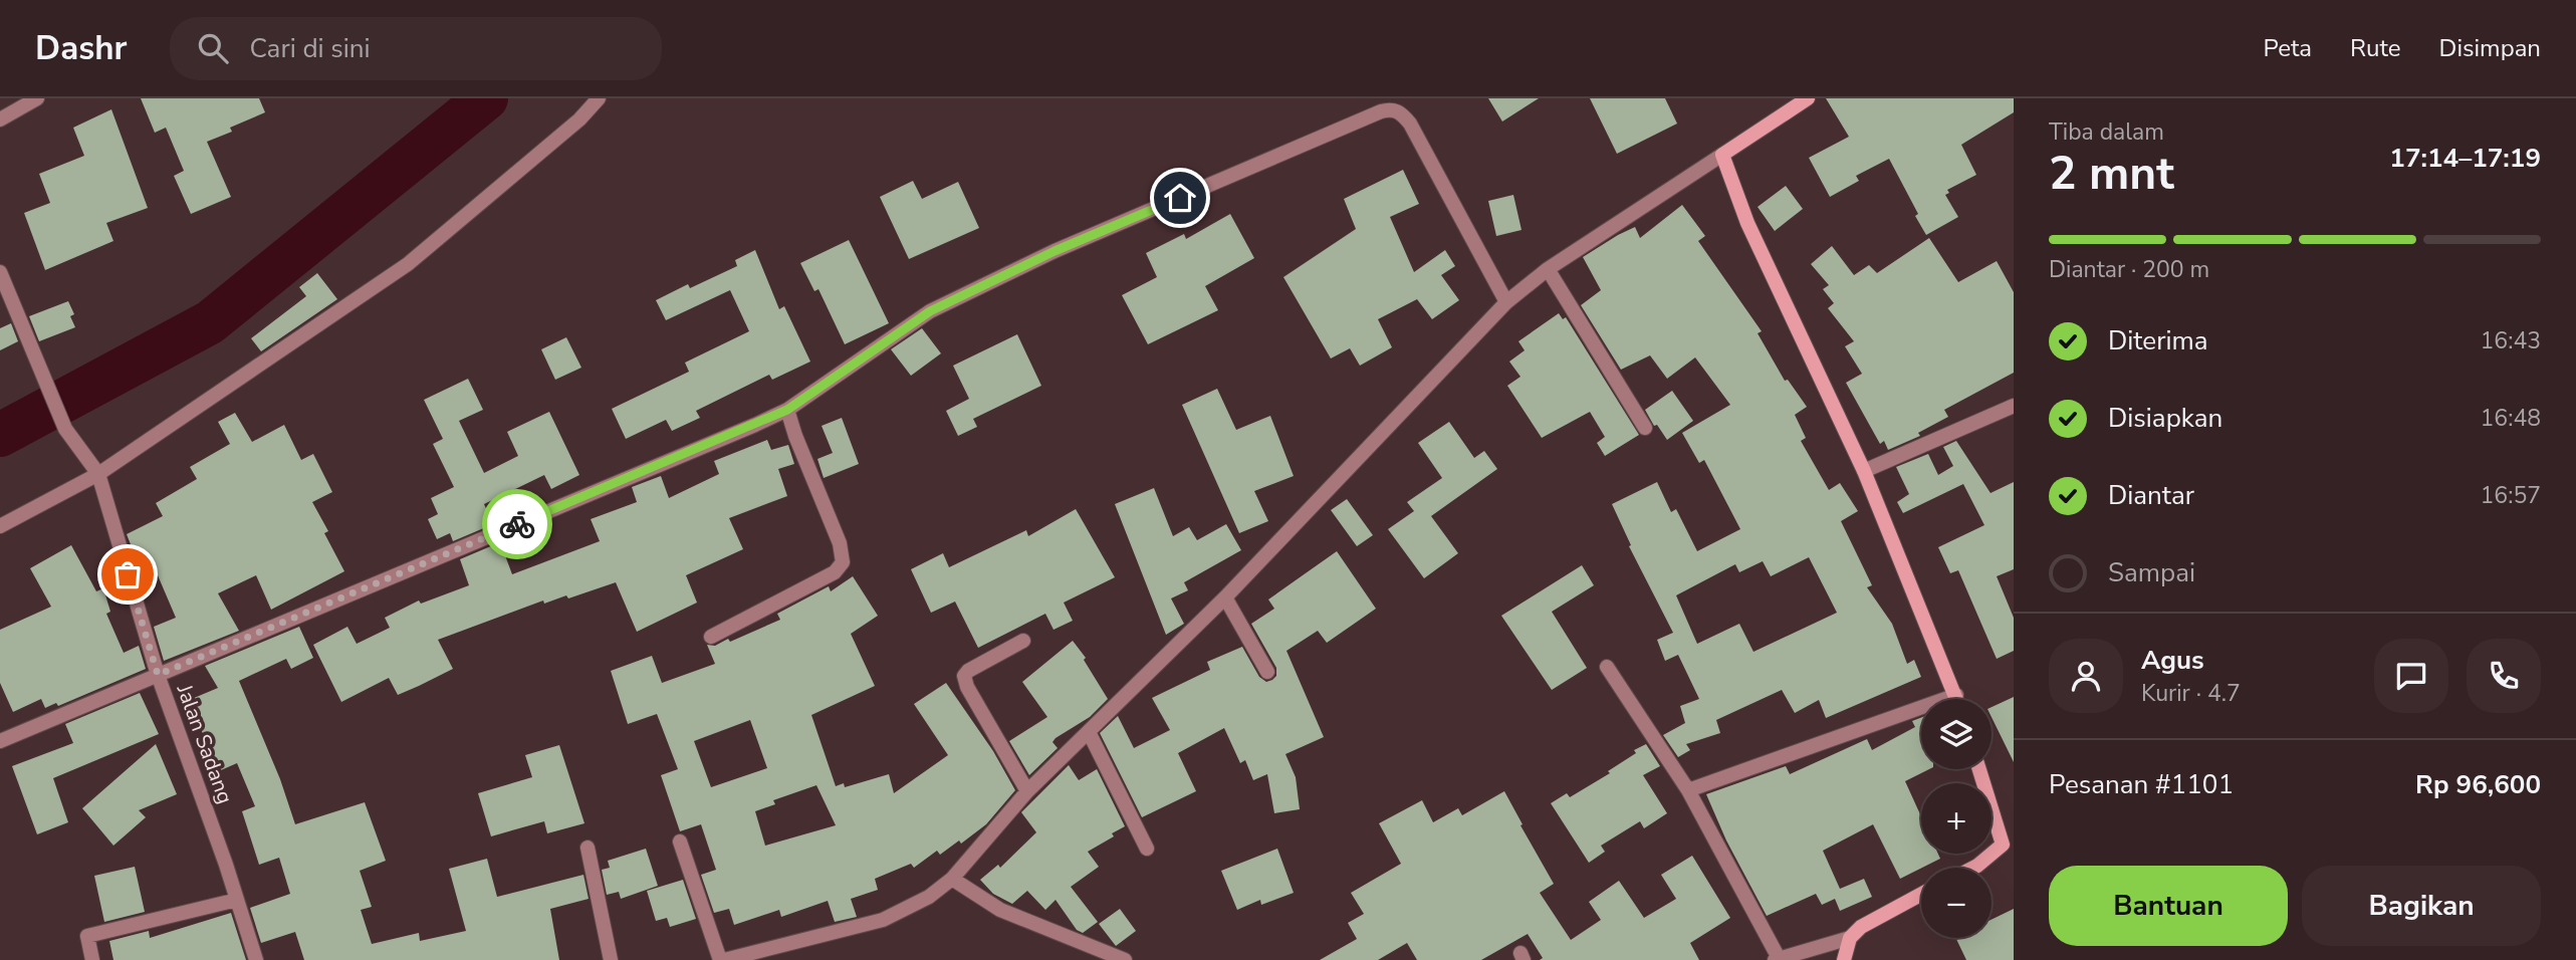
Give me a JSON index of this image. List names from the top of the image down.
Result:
{
  "streets": {
    "street": ["Jalan Sadang"]
  },
  "page": {
    "header": "Dashr",
    "search": "Cari di sini",
    "nav": ["Peta", "Rute", "Disimpan"],
    "heading": ["2 mnt", "Tiba dalam", "17:14–17:19"],
    "panel": [
      "Agus",
      "Kurir · 4.7",
      "Pesanan #1101",
      "Rp 96,600"
    ],
    "bar": "Diantar · 200 m",
    "list": [
      ["Diterima", "16:43"],
      ["Disiapkan", "16:48"],
      ["Diantar", "16:57"],
      "Sampai"
    ],
    "map_buttons": ["+", "−"],
    "buttons": ["Bantuan", "Bagikan"]
  }
}
